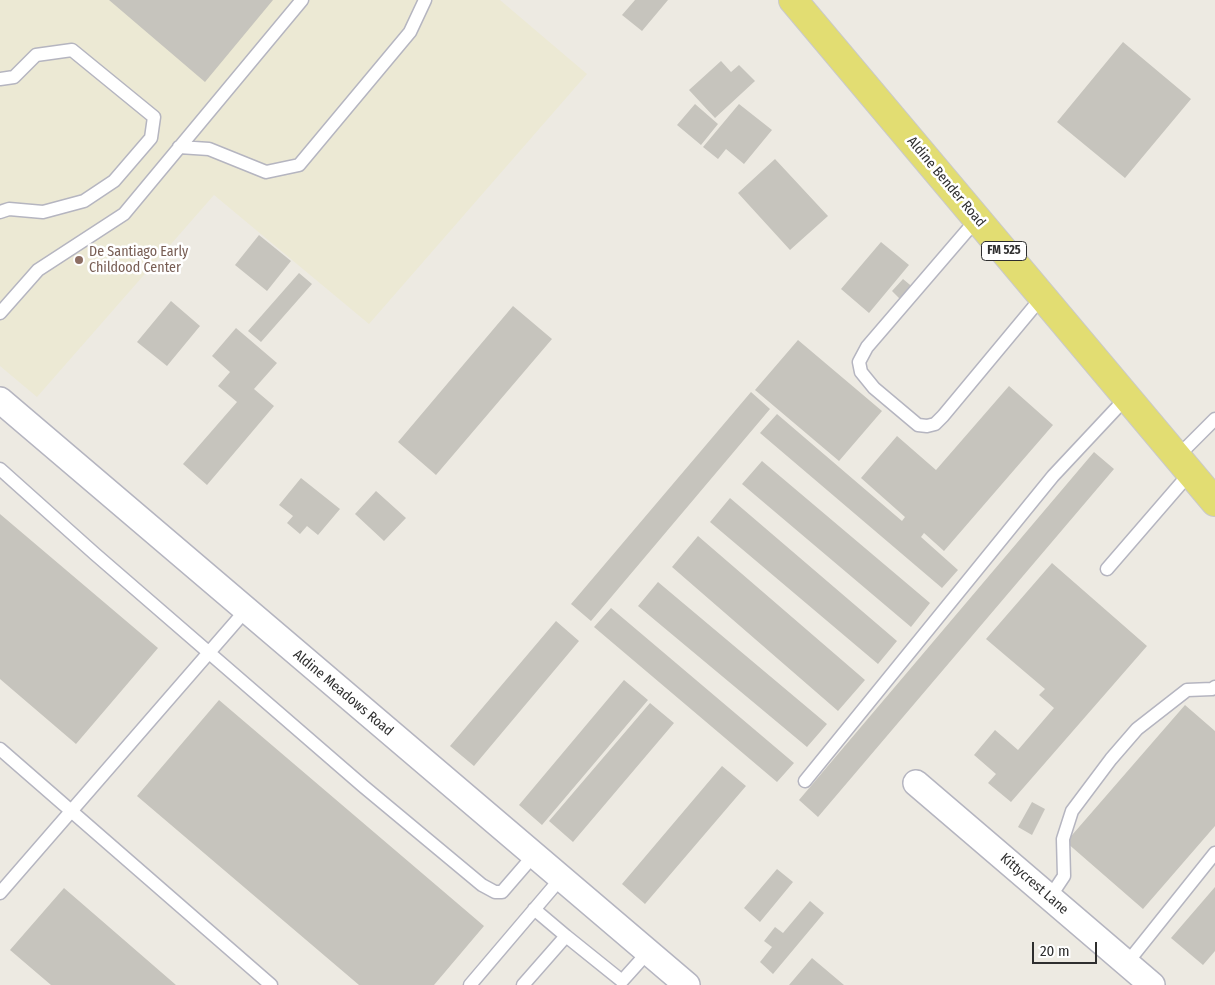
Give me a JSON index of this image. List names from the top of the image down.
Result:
{
  "streets": {
    "main road": ["Aldine Bender Road", "FM 525"],
    "street": ["Aldine Meadows Road", "Kittycrest Lane"]
  },
  "places": ["De Santiago Early Childood Center"],
  "scale_bar": "20 m"
}
